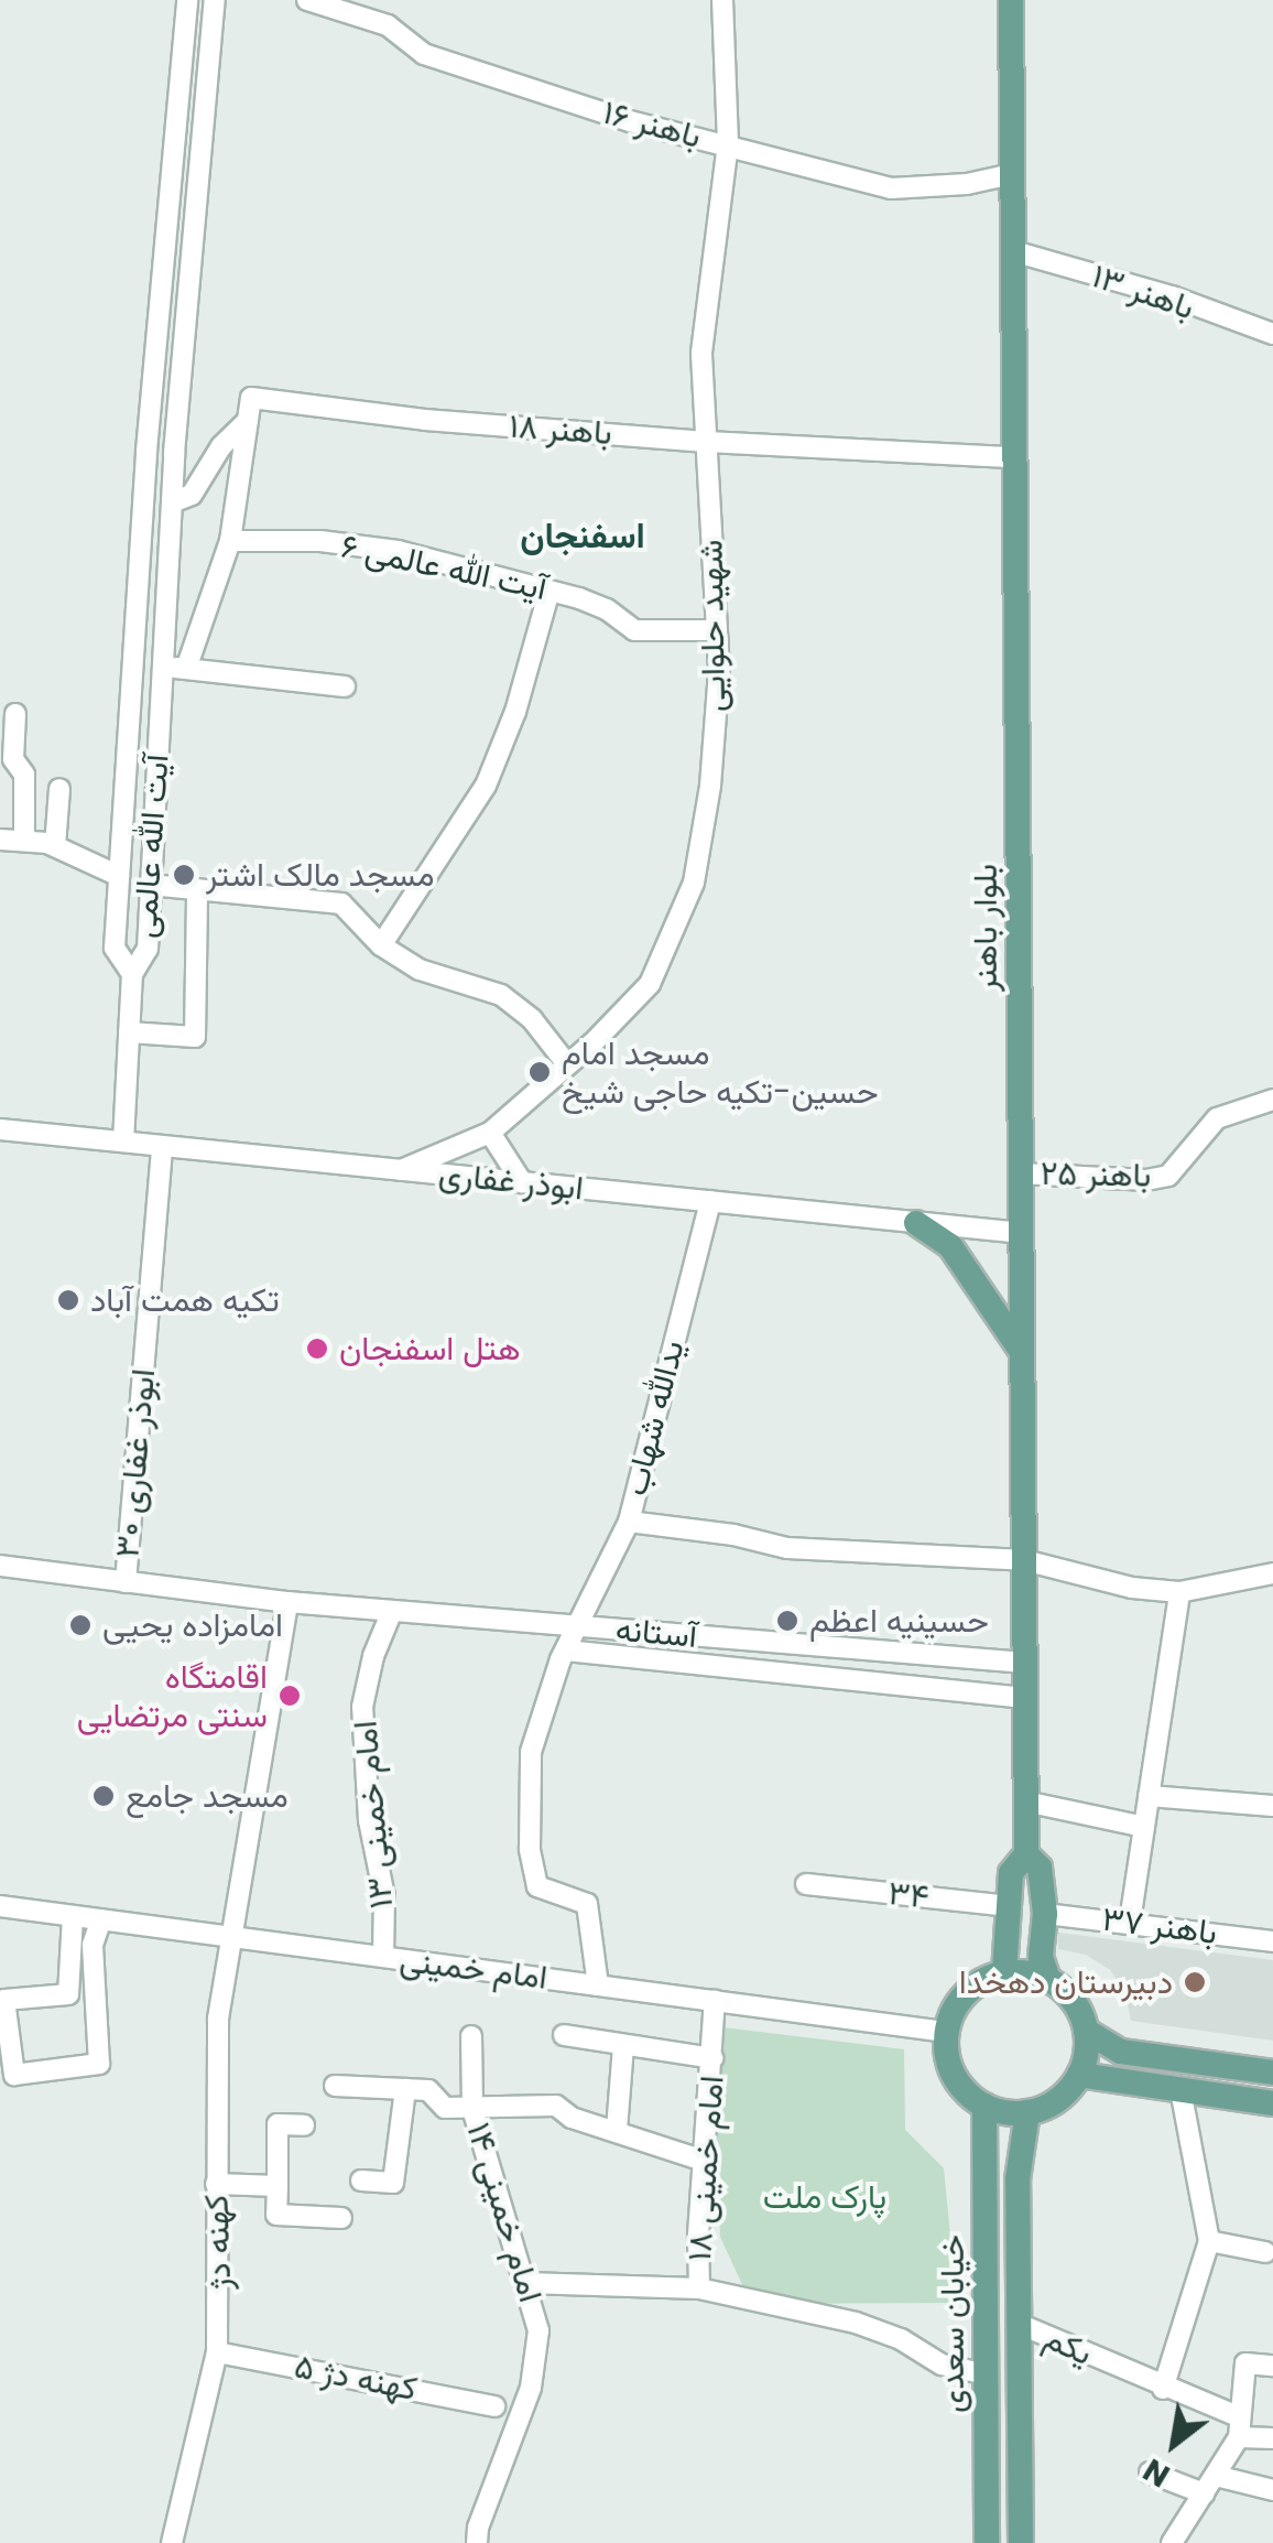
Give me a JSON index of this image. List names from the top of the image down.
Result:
{
  "streets": {
    "main road": ["بلوار باهنر", "خیابان سعدی"],
    "street": [
      "باهنر ۱۶",
      "باهنر ۱۳",
      "باهنر ۱۸",
      "آیت الله عالمی ۶",
      "شهید حلوایی",
      "آیت الله عالمی",
      "باهنر ۲۵",
      "ابوذر غفاری",
      "یدالله شهاب",
      "ابوذر غفاری ۳۰",
      "آستانه",
      "امام خمینی ۱۳",
      "۳۴",
      "باهنر ۳۷",
      "امام خمینی",
      "امام خمینی ۱۸",
      "امام خمینی ۱۴",
      "کهنه دژ",
      "یکم",
      "کهنه دژ ۵"
    ]
  },
  "crossings": [
    ["باهنر ۱۶", "شهید حلوایی"],
    ["باهنر ۱۶", "بلوار باهنر"],
    ["باهنر ۱۳", "بلوار باهنر"],
    ["باهنر ۱۸", "شهید حلوایی"],
    ["باهنر ۱۸", "بلوار باهنر"],
    ["آیت الله عالمی ۶", "شهید حلوایی"],
    ["شهید حلوایی", "ابوذر غفاری"],
    ["بلوار باهنر", "باهنر ۲۵"],
    ["بلوار باهنر", "ابوذر غفاری"],
    ["بلوار باهنر", "آستانه"],
    ["ابوذر غفاری", "یدالله شهاب"],
    ["ابوذر غفاری", "ابوذر غفاری ۳۰"],
    ["یدالله شهاب", "آستانه"],
    ["یدالله شهاب", "امام خمینی"],
    ["ابوذر غفاری ۳۰", "آستانه"],
    ["آستانه", "امام خمینی ۱۳"],
    ["آستانه", "کهنه دژ"],
    ["امام خمینی ۱۳", "امام خمینی"],
    ["امام خمینی", "امام خمینی ۱۸"],
    ["امام خمینی", "کهنه دژ"],
    ["امام خمینی", "خیابان سعدی"],
    ["امام خمینی ۱۸", "امام خمینی ۱۴"],
    ["کهنه دژ", "کهنه دژ ۵"],
    ["خیابان سعدی", "یکم"]
  ],
  "districts": ["اسفنجان"],
  "parks": ["پارک ملت"],
  "places": [
    "مسجد مالک اشتر",
    "مسجد امام حسین-تکیه حاجی شیخ",
    "تکیه همت آباد",
    "هتل اسفنجان",
    "حسینیه اعظم",
    "امامزاده یحیی",
    "اقامتگاه سنتی مرتضایی",
    "مسجد جامع",
    "دبیرستان دهخدا"
  ],
  "north": "bottom left"
}
